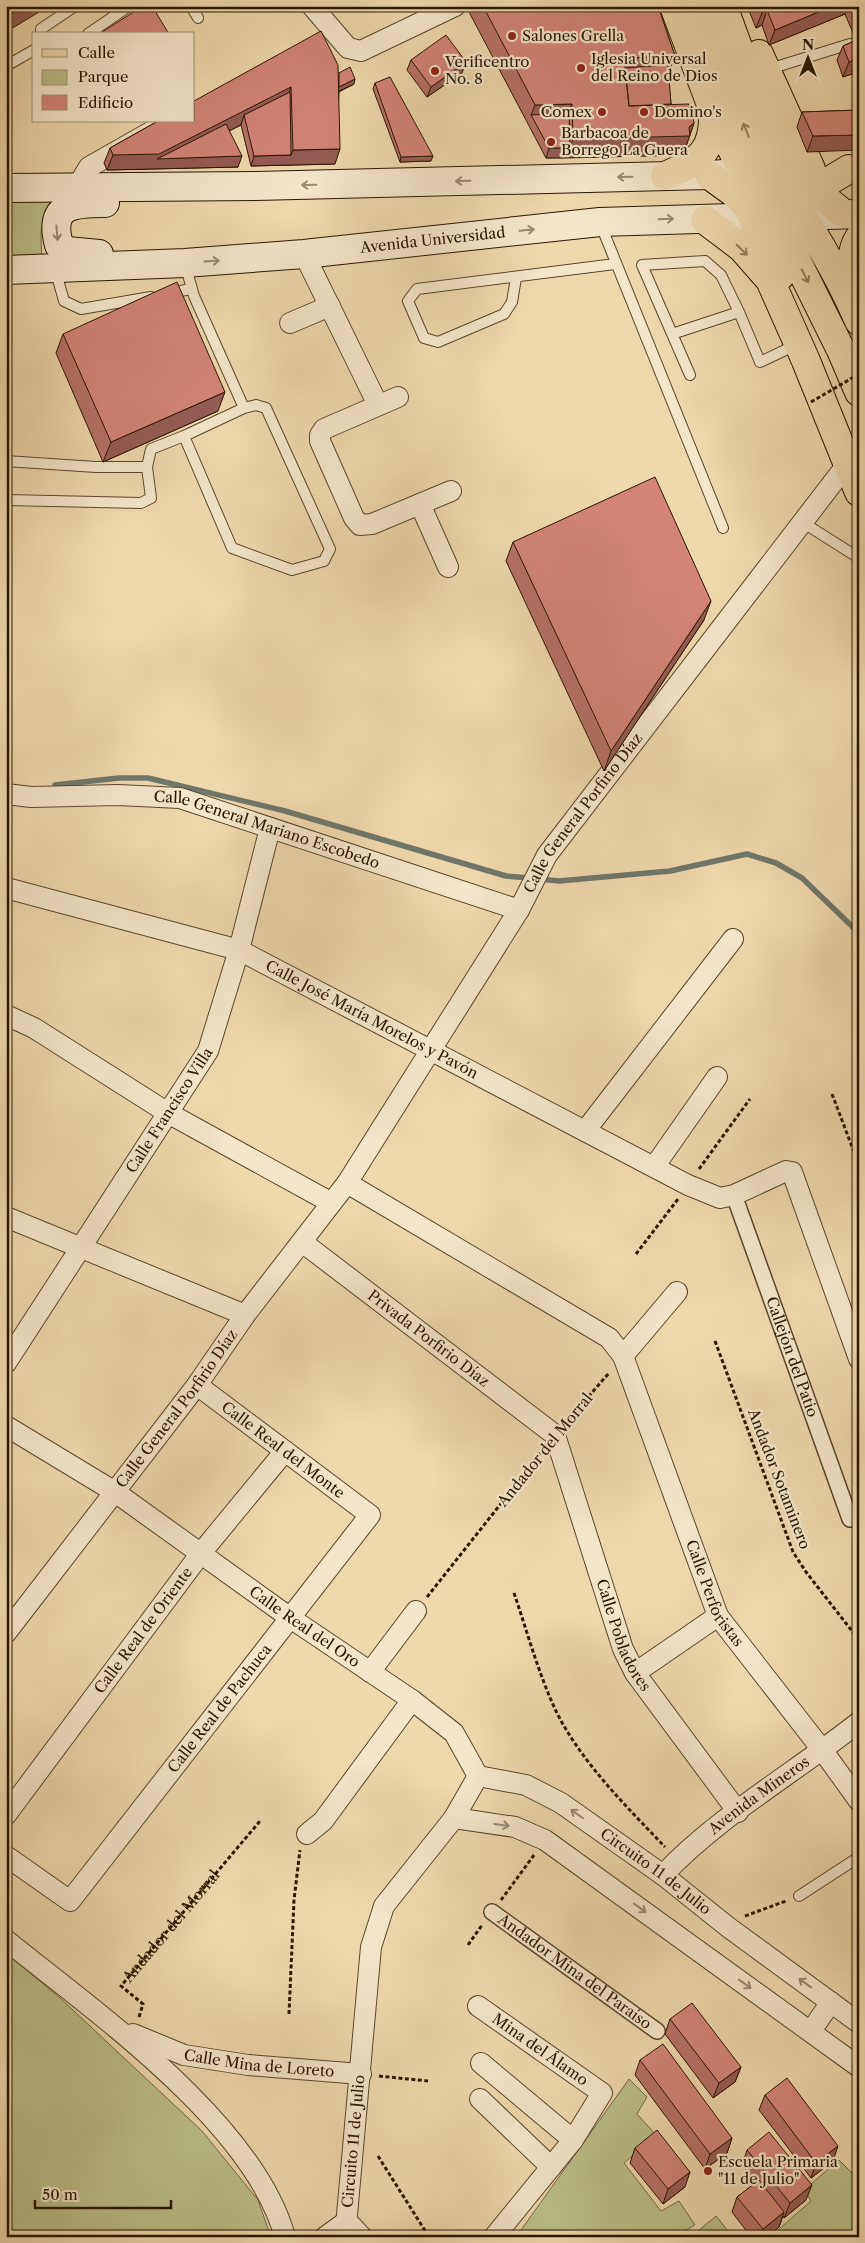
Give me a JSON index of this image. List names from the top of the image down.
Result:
{
  "streets": {
    "main road": ["Avenida Universidad"],
    "street": [
      "Calle General Porfirio Díaz",
      "Calle General Mariano Escobedo",
      "Calle José María Morelos y Pavón",
      "Calle Francisco Villa",
      "Privada Porfirio Díaz",
      "Callejón del Patio",
      "Calle Real del Monte",
      "Calle Perforistas",
      "Calle Real del Oro",
      "Calle Real de Oriente",
      "Calle Pobladores",
      "Calle Real de Pachuca",
      "Avenida Mineros",
      "Circuito 11 de Julio",
      "Andador Mina del Paraíso",
      "Mina del Álamo",
      "Calle Mina de Loreto"
    ],
    "path": ["Andador del Morral", "Andador Sotaminero"]
  },
  "crossings": [
    ["Calle General Porfirio Díaz", "Calle General Mariano Escobedo"],
    ["Calle General Porfirio Díaz", "Calle José María Morelos y Pavón"],
    ["Calle General Porfirio Díaz", "Privada Porfirio Díaz"],
    ["Calle General Porfirio Díaz", "Calle Real del Monte"],
    ["Calle General Porfirio Díaz", "Calle Real del Oro"],
    ["Calle General Mariano Escobedo", "Calle Francisco Villa"],
    ["Calle José María Morelos y Pavón", "Calle Francisco Villa"],
    ["Calle José María Morelos y Pavón", "Callejón del Patio"],
    ["Privada Porfirio Díaz", "Andador del Morral"],
    ["Privada Porfirio Díaz", "Calle Pobladores"],
    ["Calle Real del Monte", "Calle Real de Oriente"],
    ["Calle Real del Monte", "Calle Real de Pachuca"],
    ["Andador del Morral", "Calle Perforistas"],
    ["Andador del Morral", "Calle Pobladores"],
    ["Andador del Morral", "Calle Mina de Loreto"],
    ["Calle Perforistas", "Avenida Mineros"],
    ["Calle Real del Oro", "Calle Real de Oriente"],
    ["Calle Real del Oro", "Calle Real de Pachuca"],
    ["Calle Real del Oro", "Circuito 11 de Julio"],
    ["Calle Pobladores", "Avenida Mineros"],
    ["Avenida Mineros", "Circuito 11 de Julio"],
    ["Circuito 11 de Julio", "Calle Mina de Loreto"]
  ],
  "places": [
    "Salones Grella",
    "Iglesia Universal del Reino de Dios",
    "Verificentro No. 8",
    "Comex",
    "Domino's",
    "Barbacoa de Borrego La Guera",
    "Escuela Primaria \"11 de Julio\""
  ],
  "legend": ["Calle", "Parque", "Edificio"],
  "scale_bar": "50 m",
  "north": "top"
}
